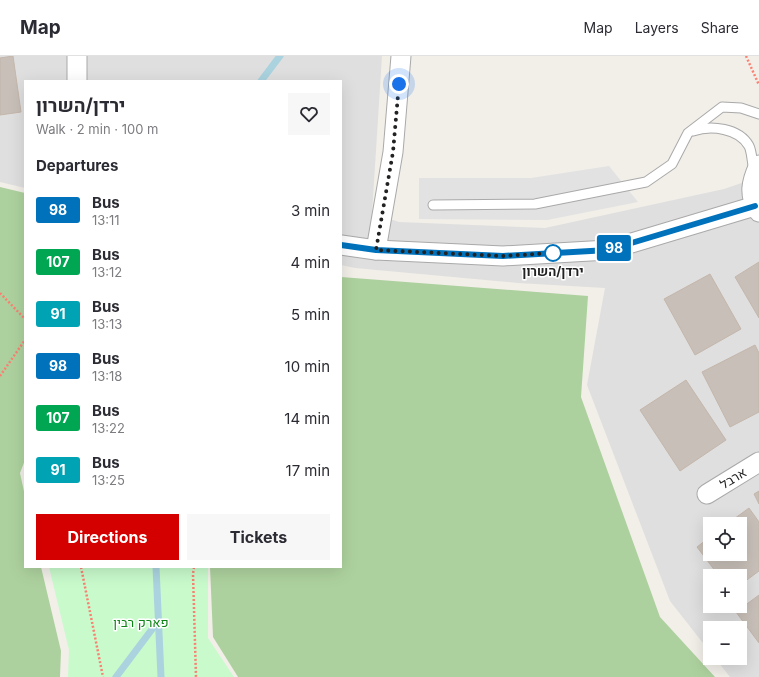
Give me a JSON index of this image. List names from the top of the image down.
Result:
{
  "streets": {
    "street": ["ארבל"]
  },
  "parks": ["פארק רבין"],
  "places": ["ירדן/השרון"],
  "lines": ["bus line 98"],
  "page": {
    "header": "Map",
    "nav": ["Map", "Layers", "Share"],
    "on_map": "98",
    "heading": [
      ["ירדן/השרון", "Walk · 2 min · 100 m"],
      "Departures"
    ],
    "list": [
      {
        "mark": "98",
        "name": "Bus",
        "note": "13:11",
        "value": "3 min"
      },
      {
        "mark": "107",
        "name": "Bus",
        "note": "13:12",
        "value": "4 min"
      },
      {
        "mark": "91",
        "name": "Bus",
        "note": "13:13",
        "value": "5 min"
      },
      {
        "mark": "98",
        "name": "Bus",
        "note": "13:18",
        "value": "10 min"
      },
      {
        "mark": "107",
        "name": "Bus",
        "note": "13:22",
        "value": "14 min"
      },
      {
        "mark": "91",
        "name": "Bus",
        "note": "13:25",
        "value": "17 min"
      }
    ],
    "buttons": ["Directions", "Tickets"],
    "map_buttons": ["+", "−"]
  }
}
